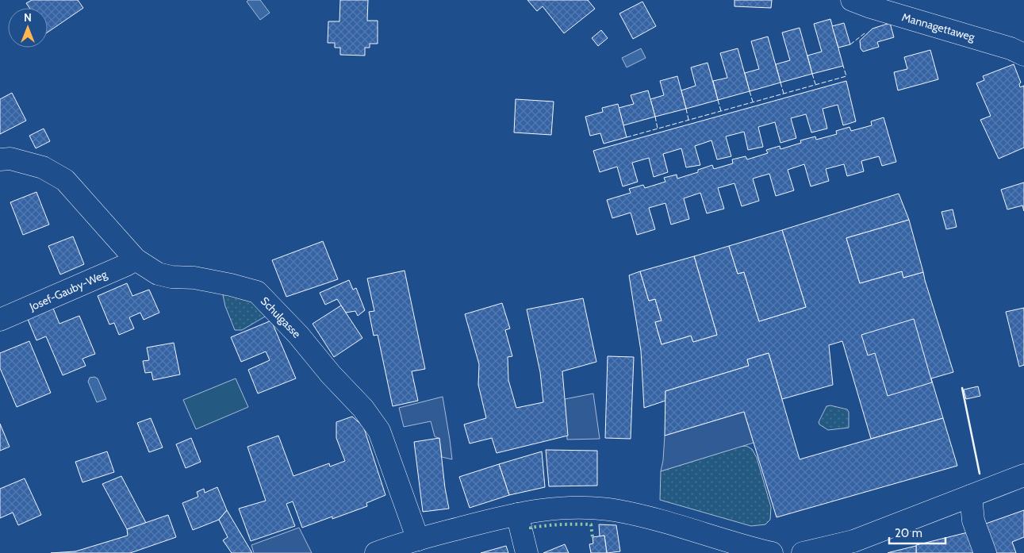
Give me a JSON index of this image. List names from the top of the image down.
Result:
{
  "streets": {
    "street": ["Mannagettaweg", "Josef-Gauby-Weg", "Schulgasse"]
  },
  "crossings": [
    ["Josef-Gauby-Weg", "Schulgasse"]
  ],
  "scale_bar": "20 m",
  "north": "top"
}
